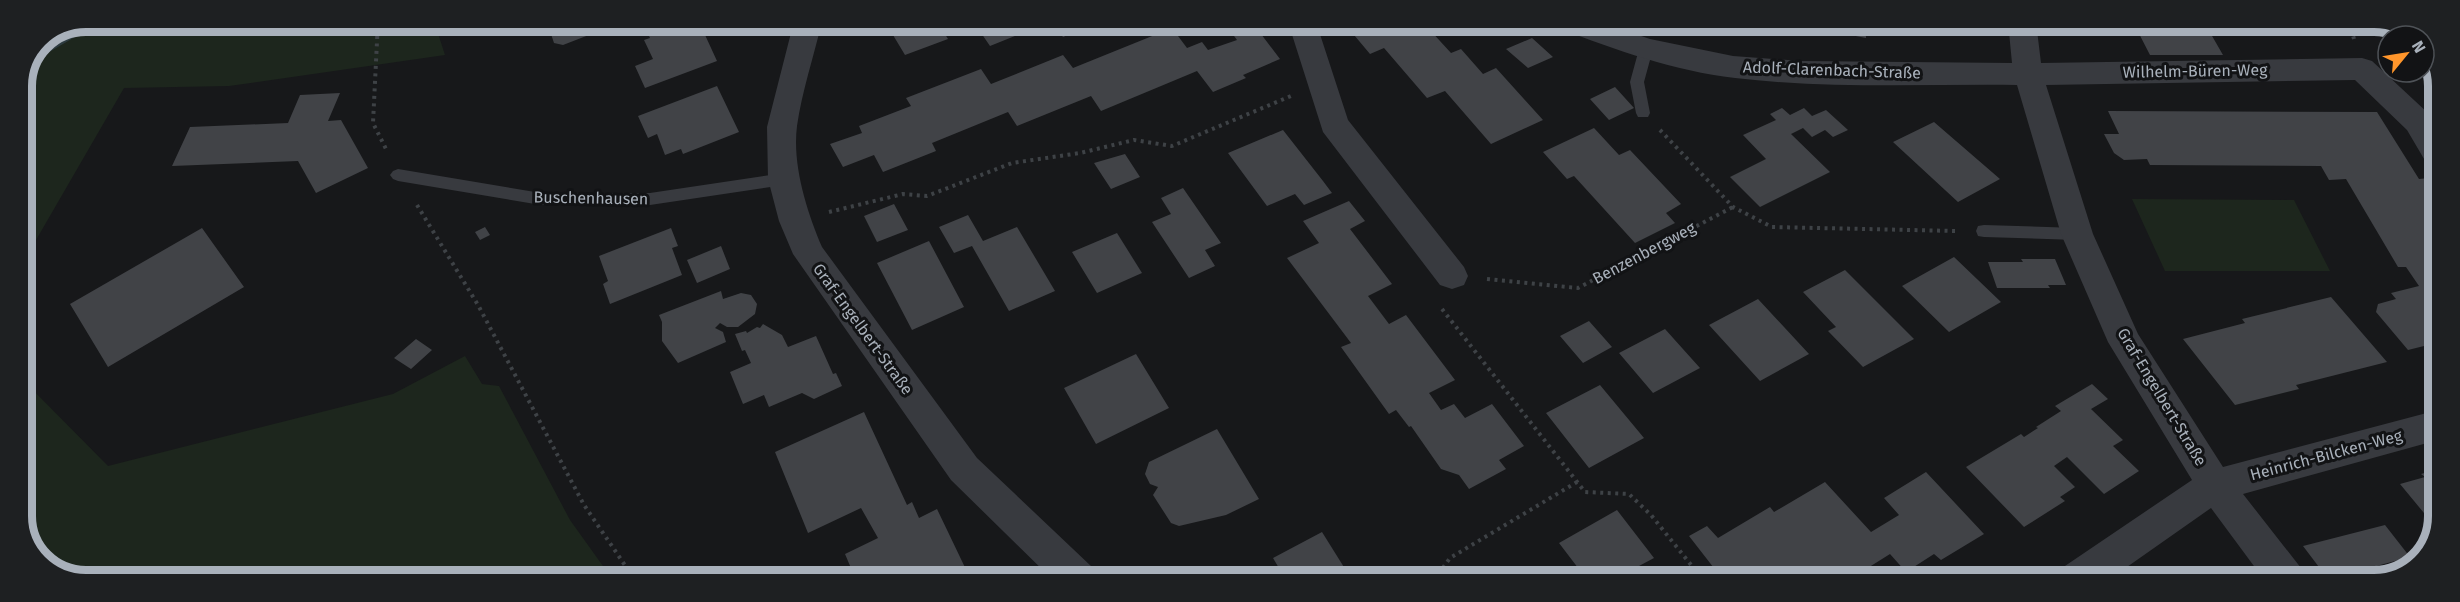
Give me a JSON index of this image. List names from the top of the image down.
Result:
{
  "streets": {
    "street": [
      "Adolf-Clarenbach-Straße",
      "Wilhelm-Büren-Weg",
      "Graf-Engelbert-Straße",
      "Heinrich-Bilcken-Weg"
    ],
    "lane": ["Buschenhausen"],
    "path": ["Benzenbergweg"]
  },
  "crossings": [
    ["Adolf-Clarenbach-Straße", "Wilhelm-Büren-Weg"],
    ["Adolf-Clarenbach-Straße", "Graf-Engelbert-Straße"],
    ["Wilhelm-Büren-Weg", "Graf-Engelbert-Straße"],
    ["Buschenhausen", "Graf-Engelbert-Straße"],
    ["Graf-Engelbert-Straße", "Heinrich-Bilcken-Weg"]
  ],
  "north": "top right"
}
